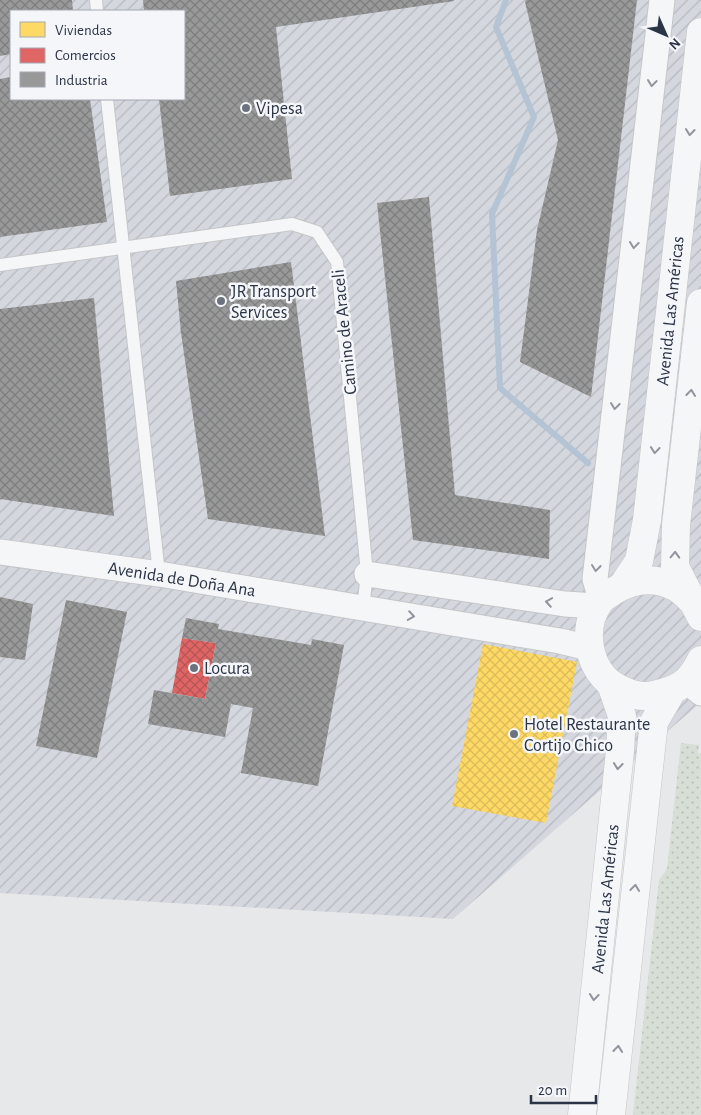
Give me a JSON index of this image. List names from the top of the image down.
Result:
{
  "streets": {
    "street": ["Avenida Las Américas", "Avenida de Doña Ana"],
    "lane": ["Camino de Araceli"]
  },
  "crossings": [
    ["Avenida Las Américas", "Avenida de Doña Ana"],
    ["Camino de Araceli", "Avenida de Doña Ana"]
  ],
  "places": [
    "Vipesa",
    "JR Transport Services",
    "Locura",
    "Hotel Restaurante Cortijo Chico"
  ],
  "legend": ["Viviendas", "Comercios", "Industria"],
  "scale_bar": "20 m",
  "north": "bottom right"
}
